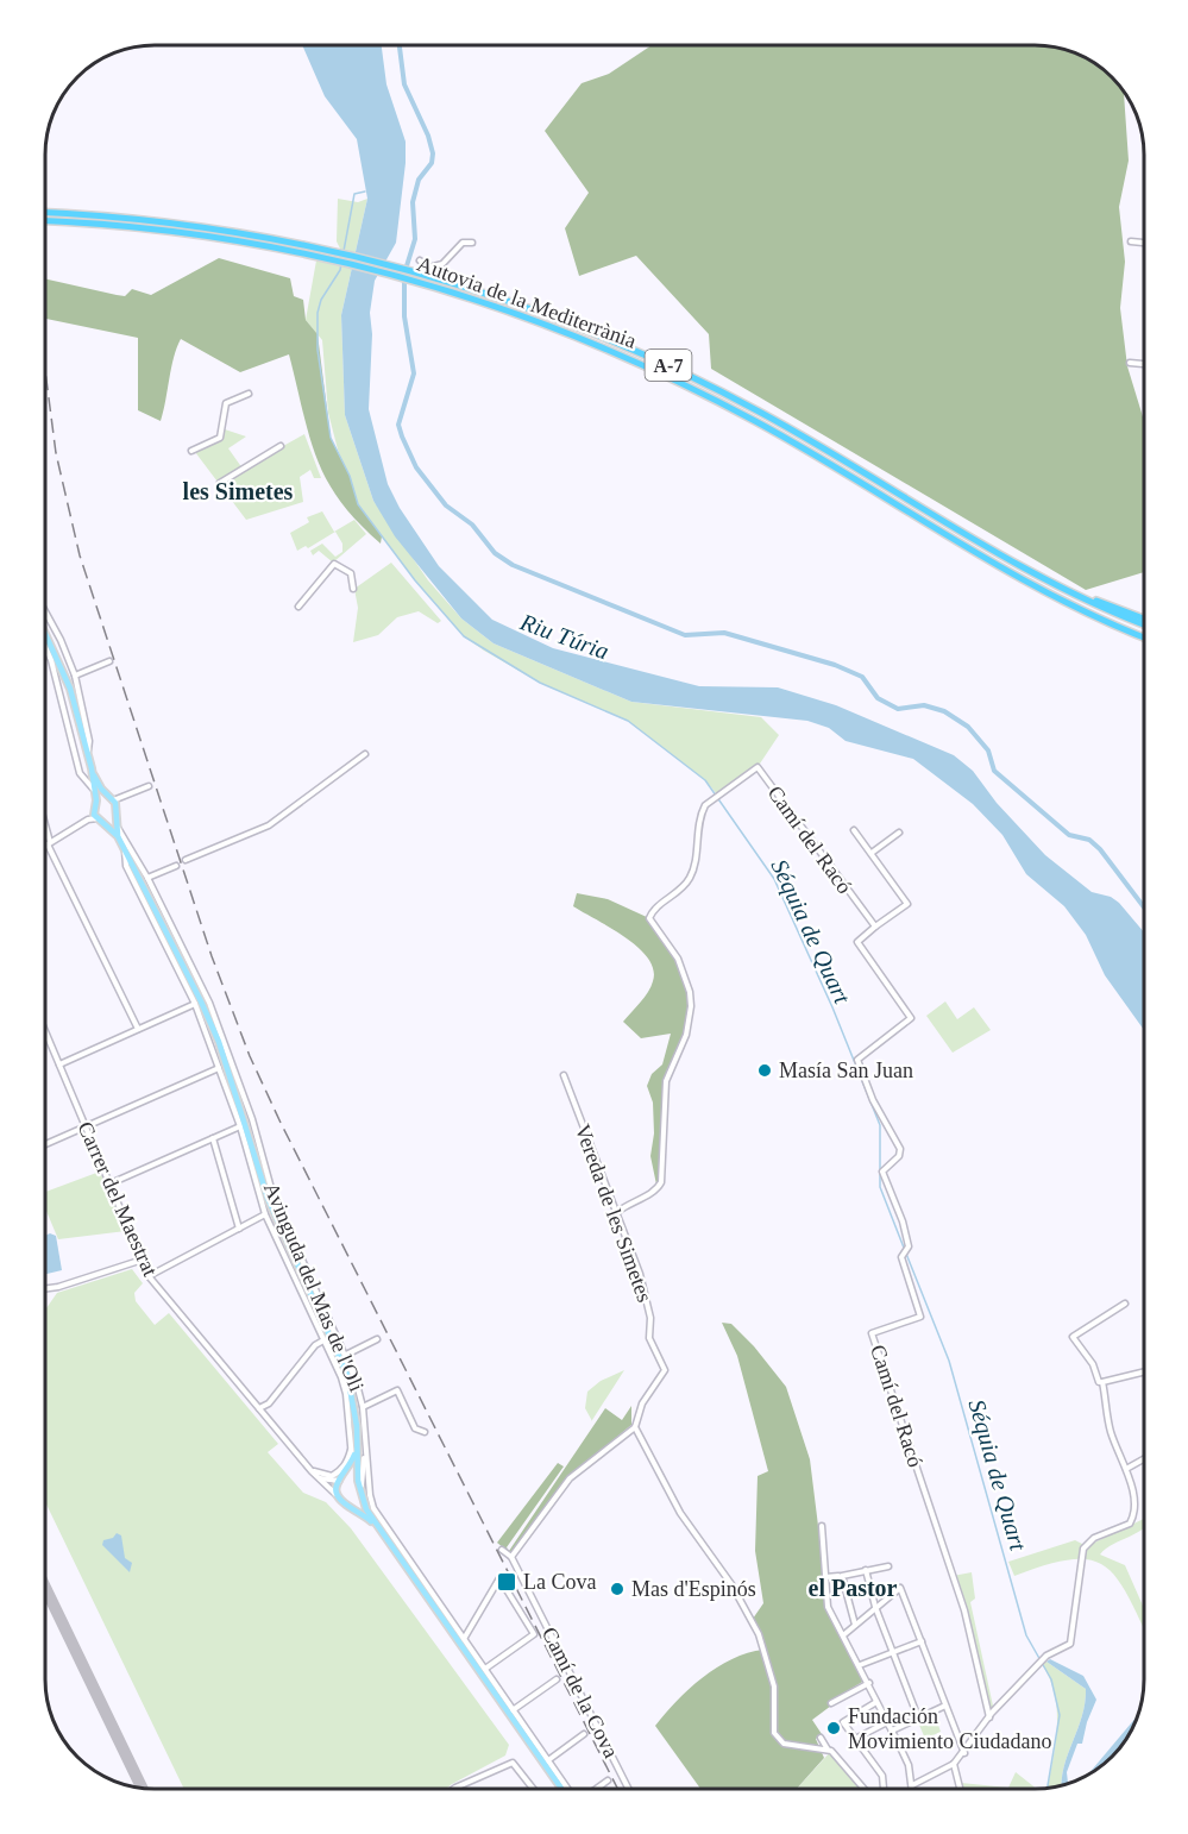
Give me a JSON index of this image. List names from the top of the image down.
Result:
{
  "streets": {
    "highway": ["Autovia de la Mediterrània", "A-7"],
    "street": [
      "Camí del Racó",
      "Carrer del Maestrat",
      "Vereda de les Simetes",
      "Avinguda del Mas de l'Oli",
      "Camí de la Cova"
    ]
  },
  "crossings": [
    ["Camí del Racó", "Vereda de les Simetes"]
  ],
  "districts": ["les Simetes", "el Pastor"],
  "water": ["Riu Túria", "Séquia de Quart"],
  "places": {
    "other": ["Masía San Juan", "Mas d'Espinós", "Fundación Movimiento Ciudadano"],
    "transit": ["La Cova"]
  }
}
